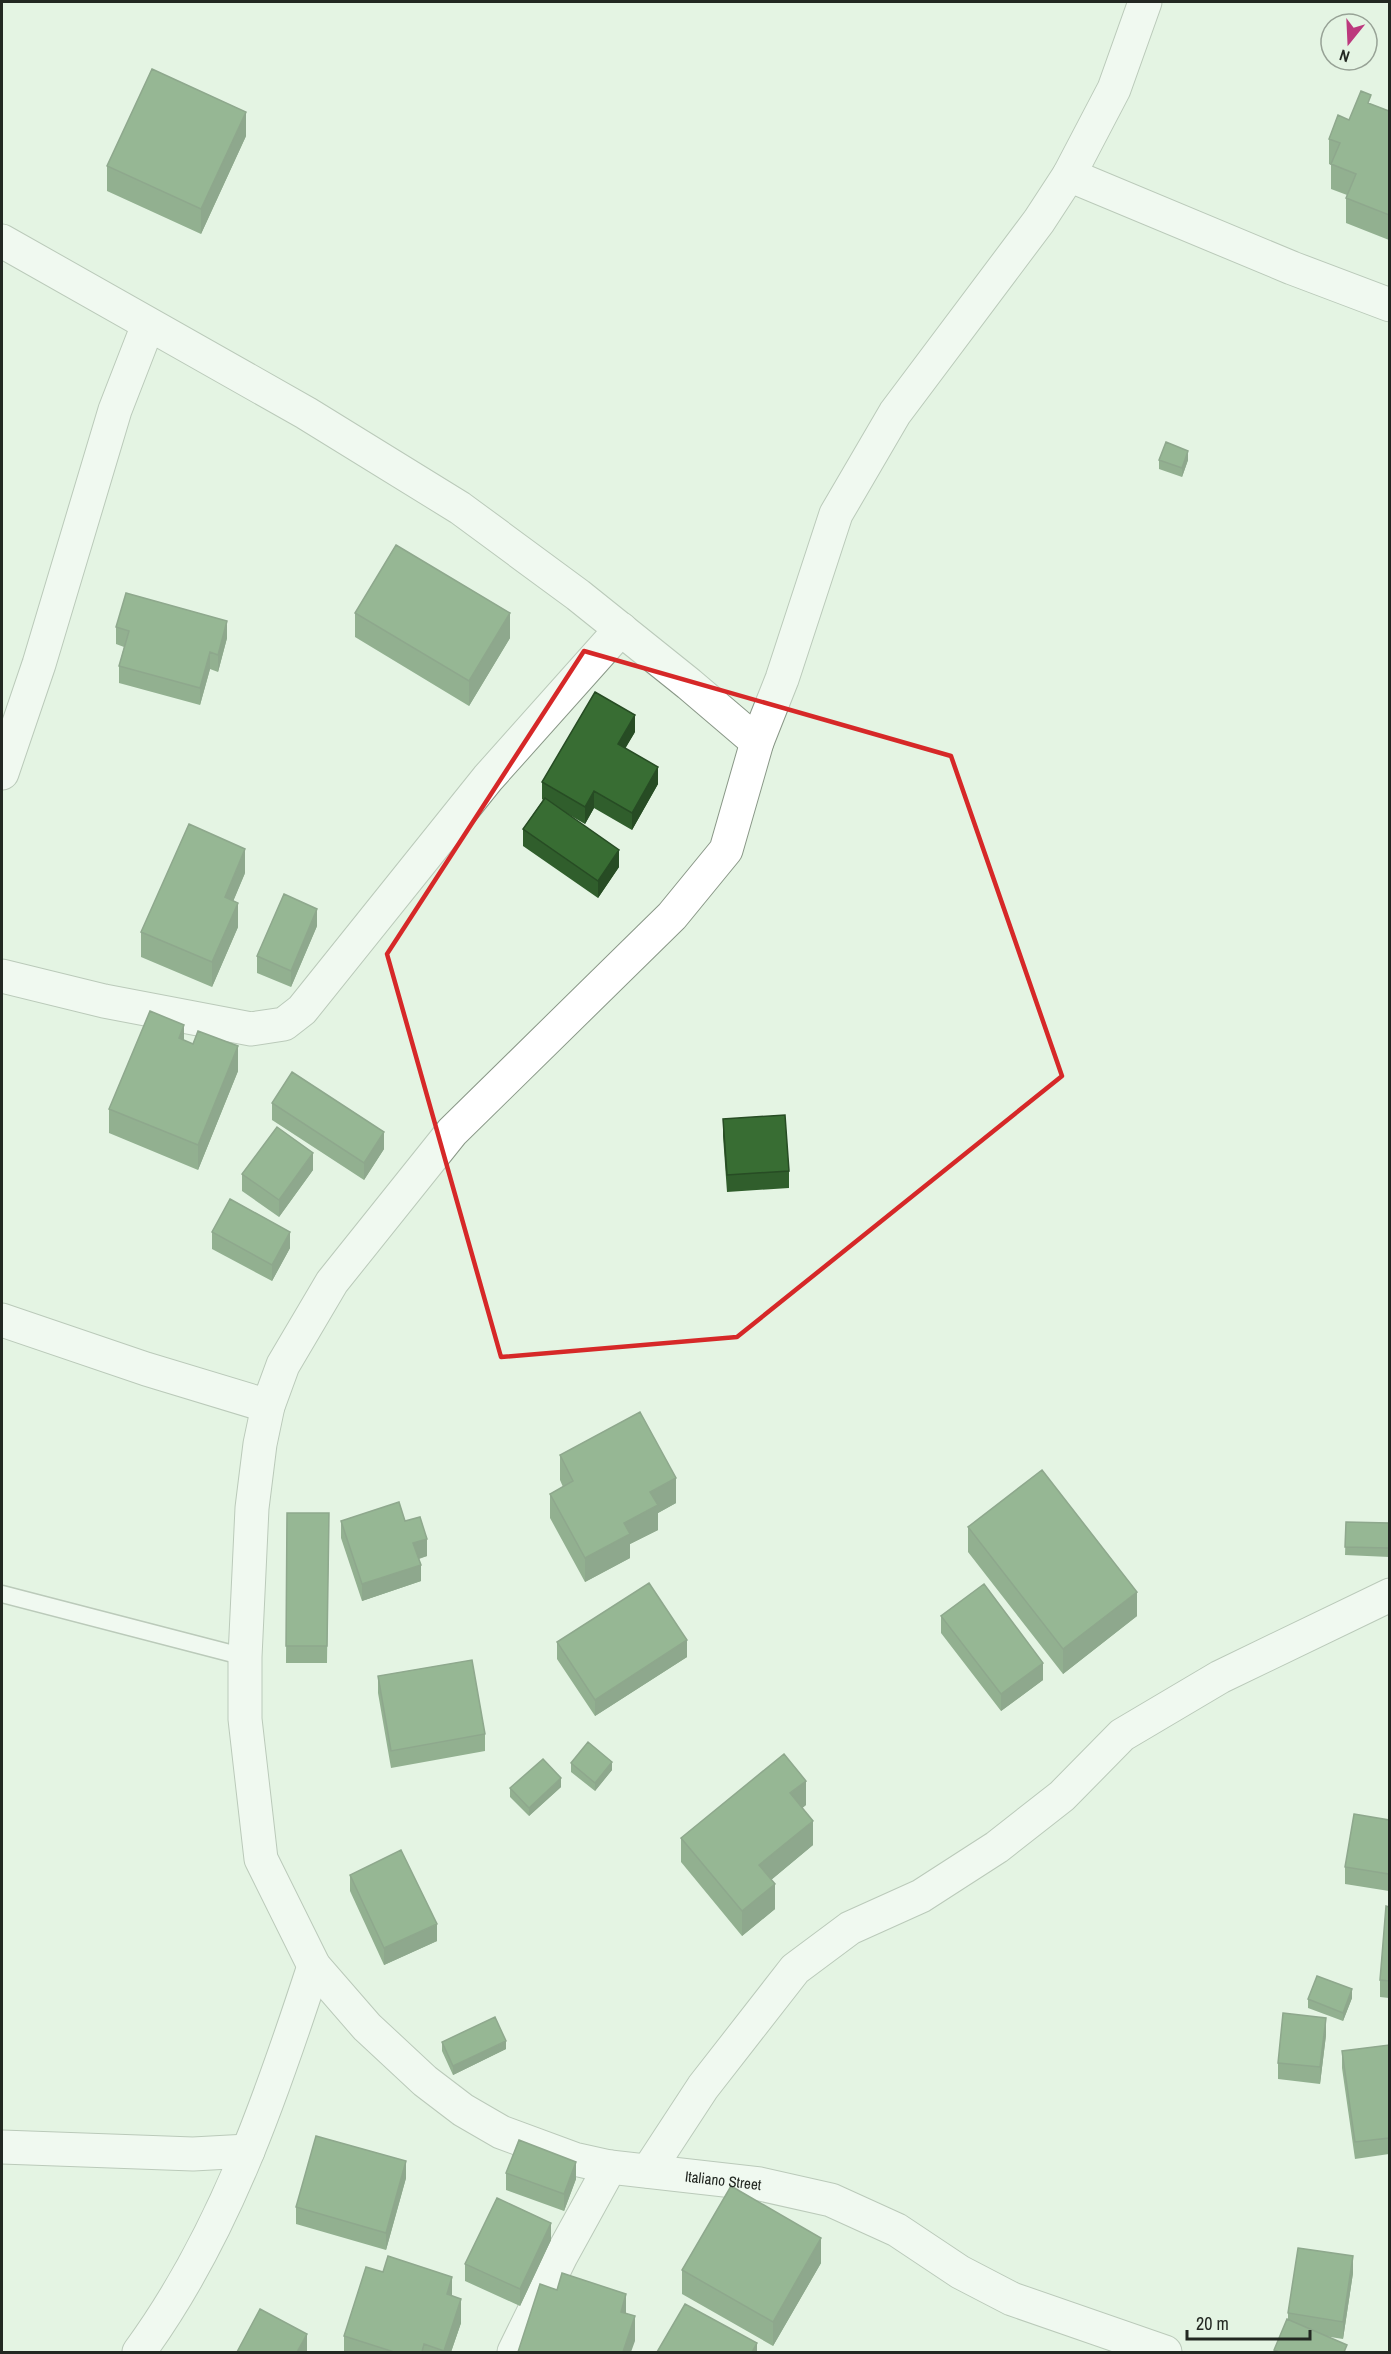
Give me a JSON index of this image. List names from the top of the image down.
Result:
{
  "streets": {
    "street": ["Italiano Street"]
  },
  "scale_bar": "20 m",
  "north": "bottom"
}
